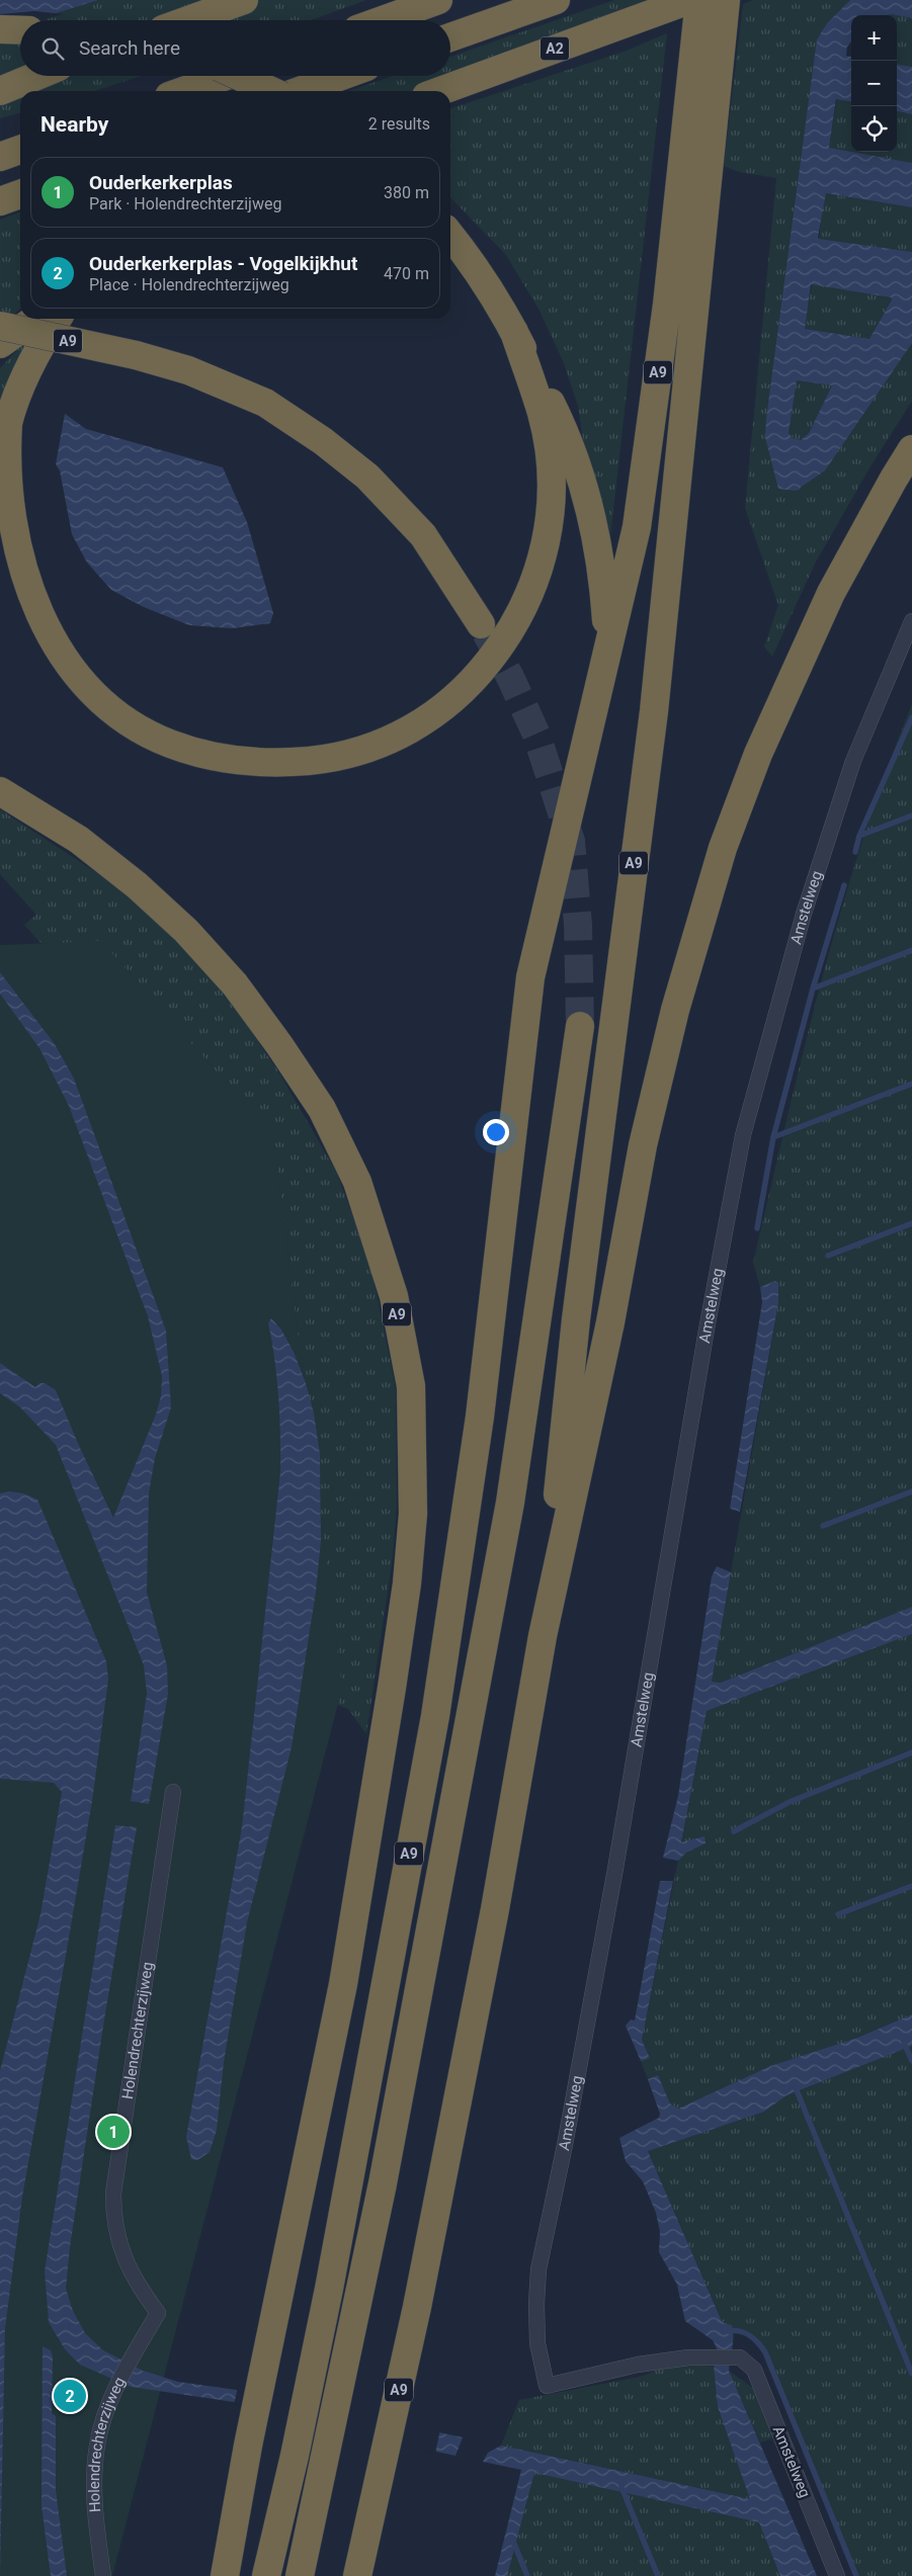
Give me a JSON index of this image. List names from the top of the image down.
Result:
{
  "streets": {
    "highway": ["A2", "A9"],
    "street": ["Amstelweg", "Holendrechterzijweg"]
  },
  "page": {
    "map_buttons": ["+", "−"],
    "search": "Search here",
    "heading": ["Nearby", "2 results"],
    "list": [
      {
        "mark": "1",
        "name": "Ouderkerkerplas",
        "note": "Park · Holendrechterzijweg",
        "value": "380 m"
      },
      {
        "mark": "2",
        "name": "Ouderkerkerplas - Vogelkijkhut",
        "note": "Place · Holendrechterzijweg",
        "value": "470 m"
      }
    ],
    "pins": ["1", "2"]
  }
}
